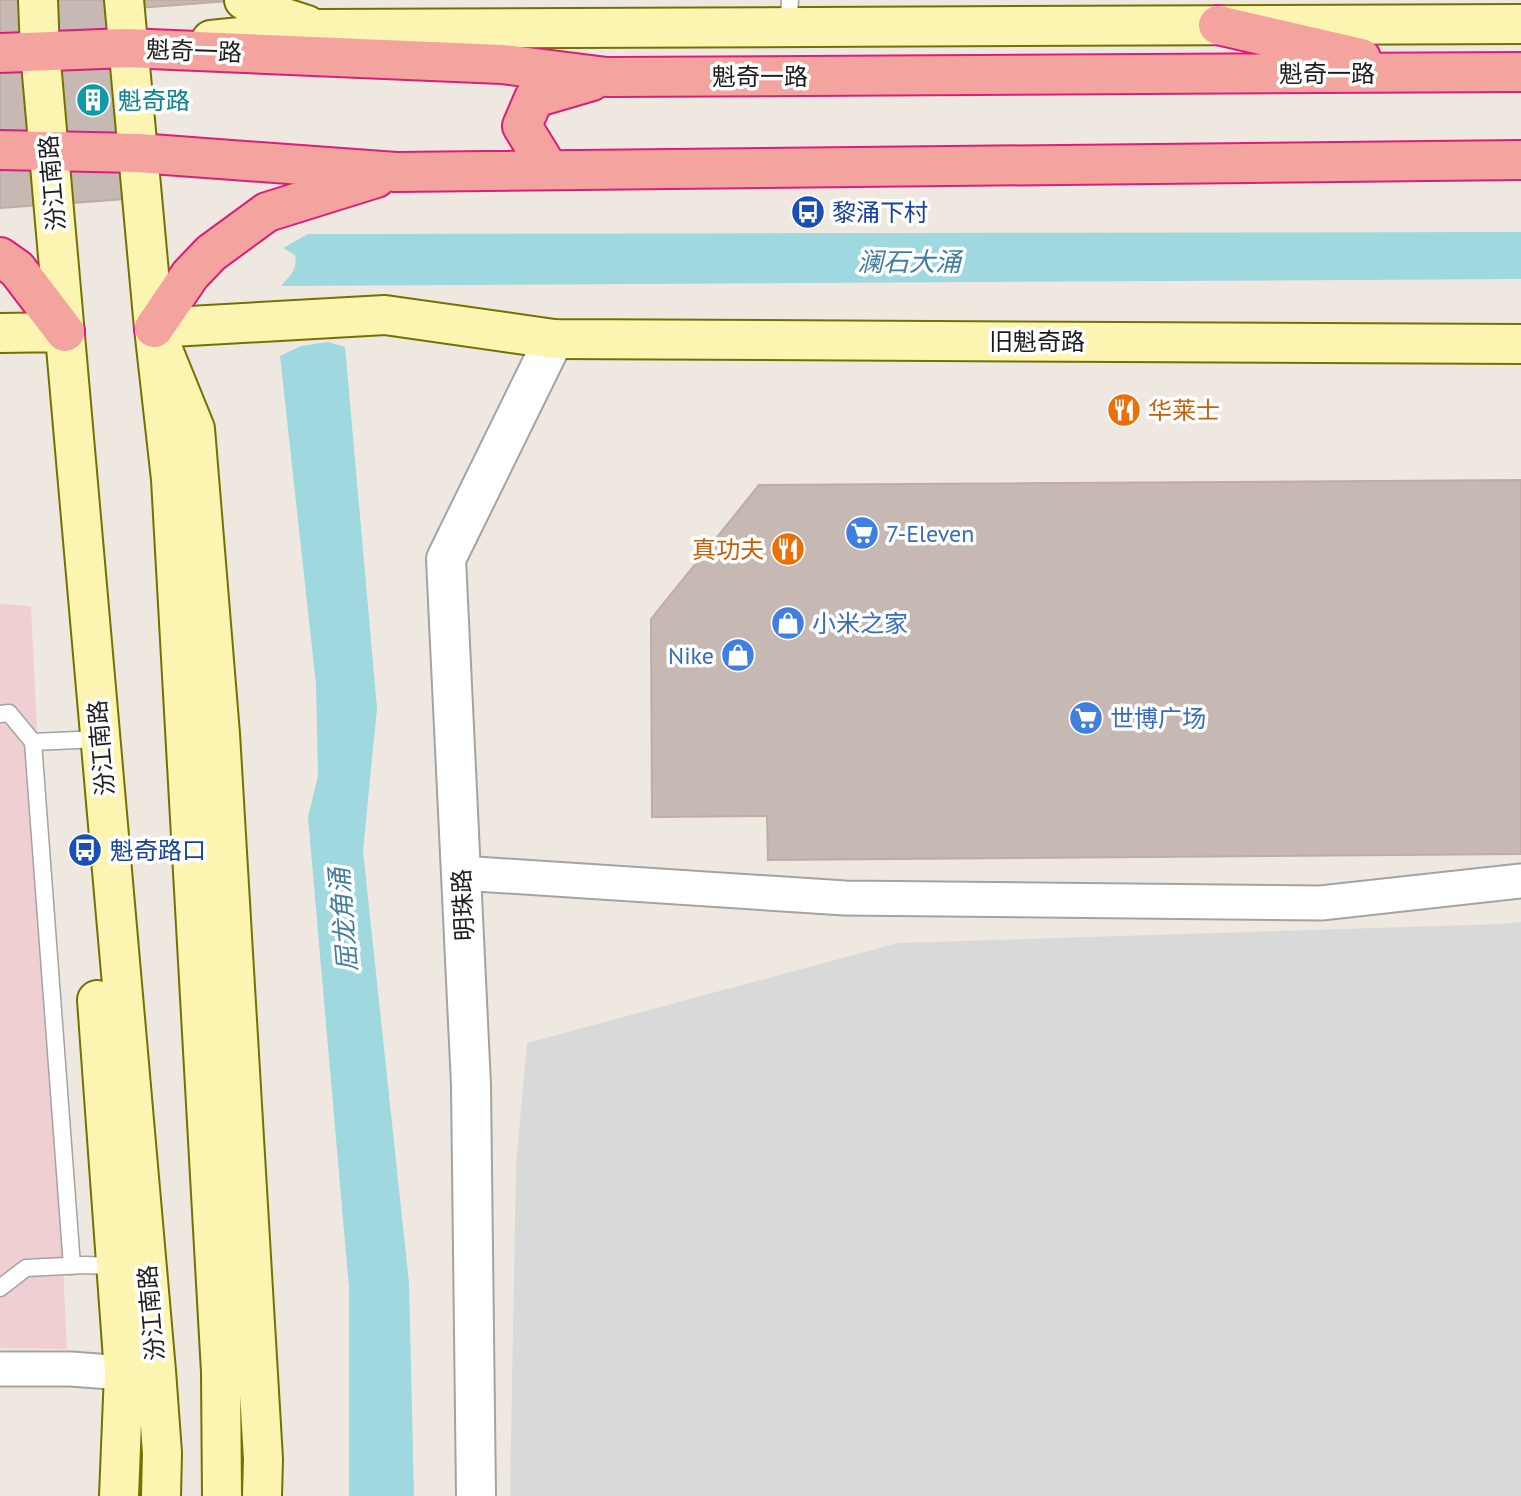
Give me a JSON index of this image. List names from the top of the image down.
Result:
{
  "streets": {
    "highway": ["魁奇一路"],
    "main road": ["汾江南路", "旧魁奇路"],
    "street": ["明珠路"]
  },
  "crossings": [
    ["魁奇一路", "汾江南路"],
    ["旧魁奇路", "明珠路"]
  ],
  "water": ["澜石大涌", "屈龙角涌"],
  "places": {
    "building": ["魁奇路"],
    "bus stop": ["黎涌下村", "魁奇路口"],
    "restaurant": ["华莱士", "真功夫"],
    "supermarket": ["7-Eleven", "世博广场"],
    "shop": ["小米之家", "Nike"]
  }
}
